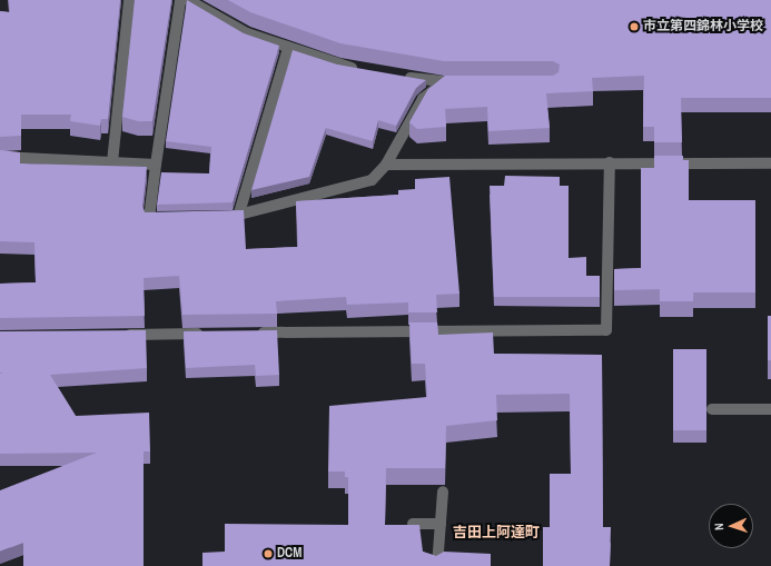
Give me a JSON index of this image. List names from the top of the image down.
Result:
{
  "districts": ["吉田上阿達町"],
  "places": ["市立第四錦林小学校", "DCM"],
  "north": "left"
}
